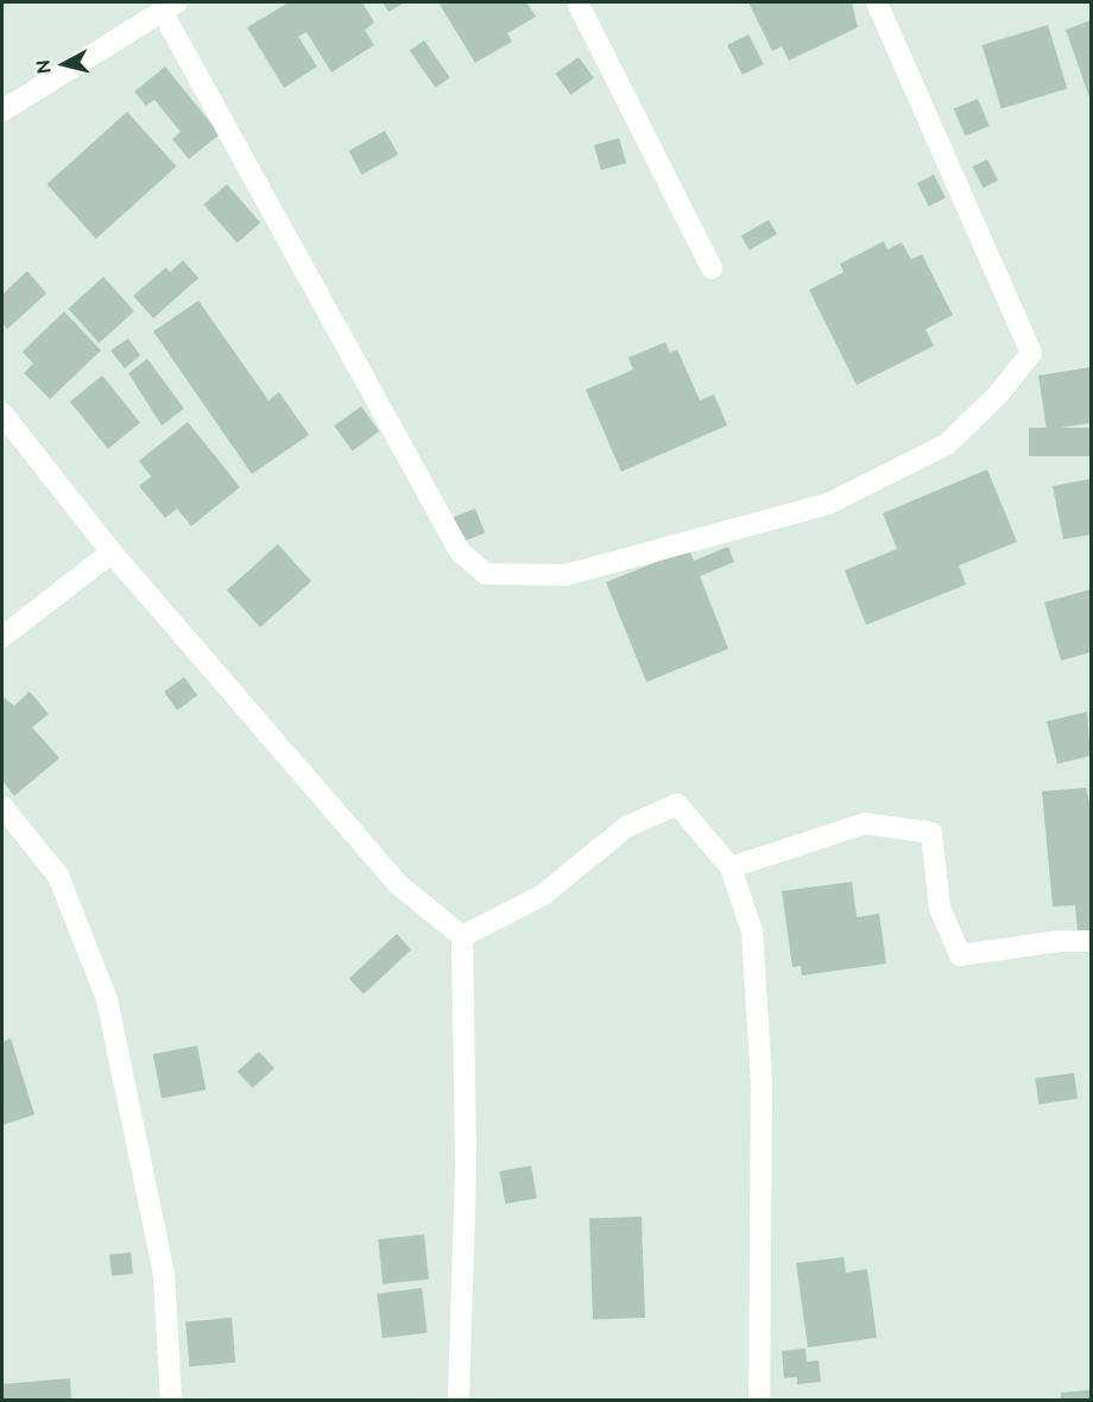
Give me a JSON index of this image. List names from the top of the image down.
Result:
{
  "north": "left"
}
